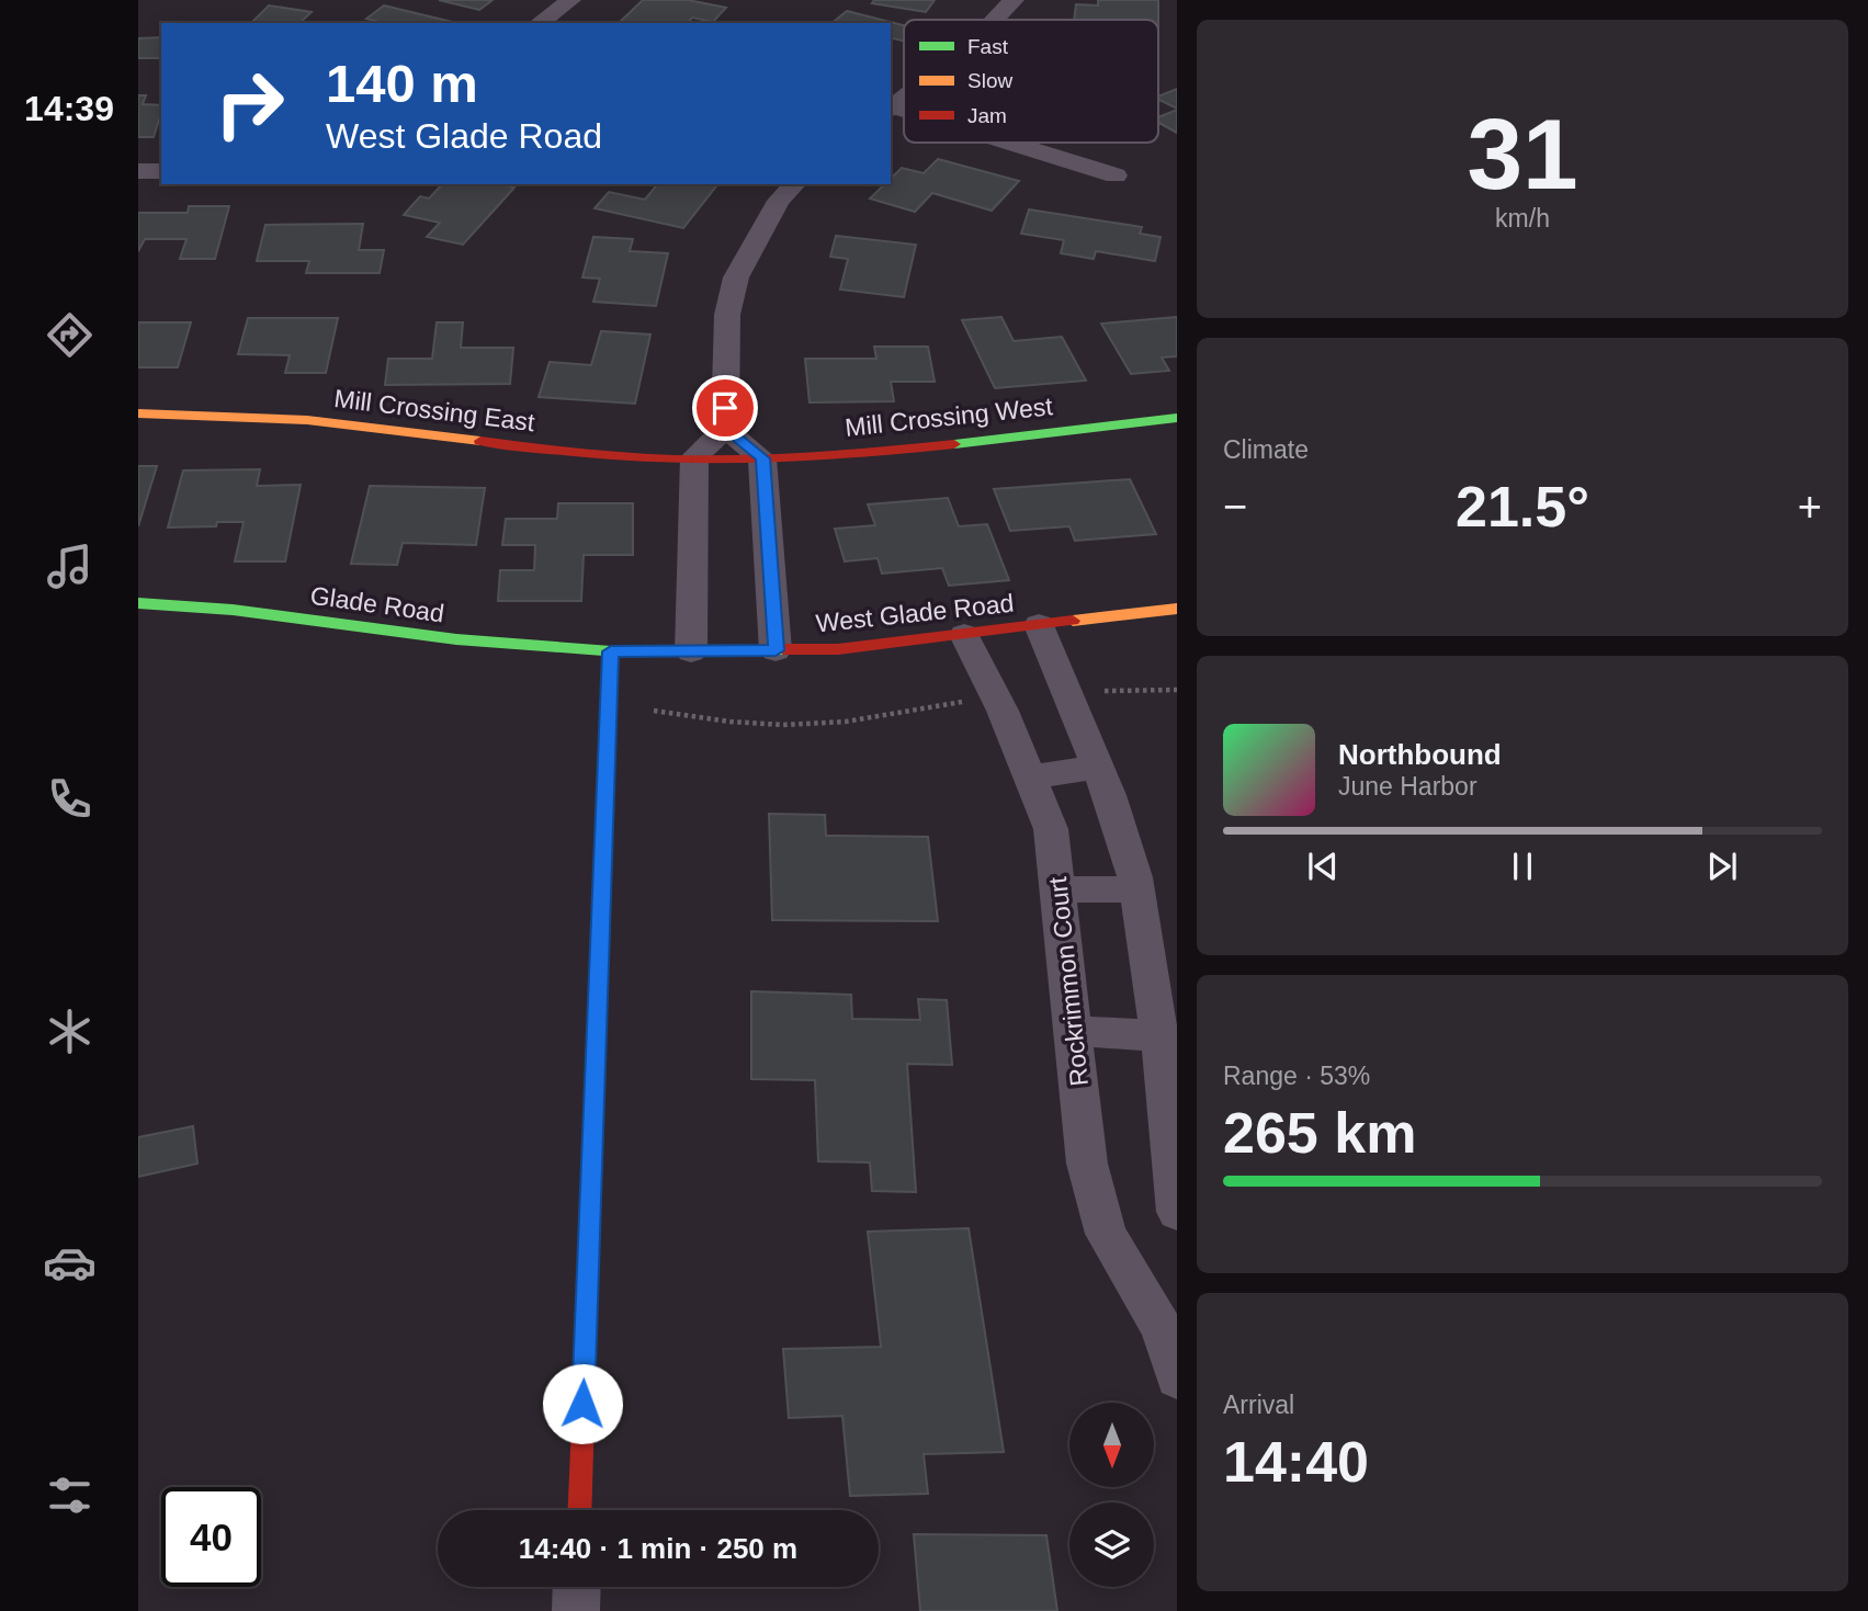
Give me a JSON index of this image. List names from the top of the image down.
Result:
{
  "streets": {
    "street": [
      "Mill Crossing East",
      "Mill Crossing West",
      "Glade Road",
      "West Glade Road",
      "Rockrimmon Court"
    ]
  },
  "crossings": [
    ["Glade Road", "West Glade Road"],
    ["West Glade Road", "Rockrimmon Court"]
  ],
  "legend": ["Fast", "Slow", "Jam"],
  "north": "bottom",
  "page": {
    "tabs": "14:39",
    "tile": [
      ["31", "km/h"],
      "Climate",
      ["Range · 53%", "265 km"],
      ["Arrival", "14:40"]
    ],
    "turn": ["140 m", "West Glade Road"],
    "heat": ["−", "21.5°", "+"],
    "song": ["Northbound", "June Harbor"],
    "limit": "40",
    "trip": "14:40 · 1 min · 250 m"
  }
}
